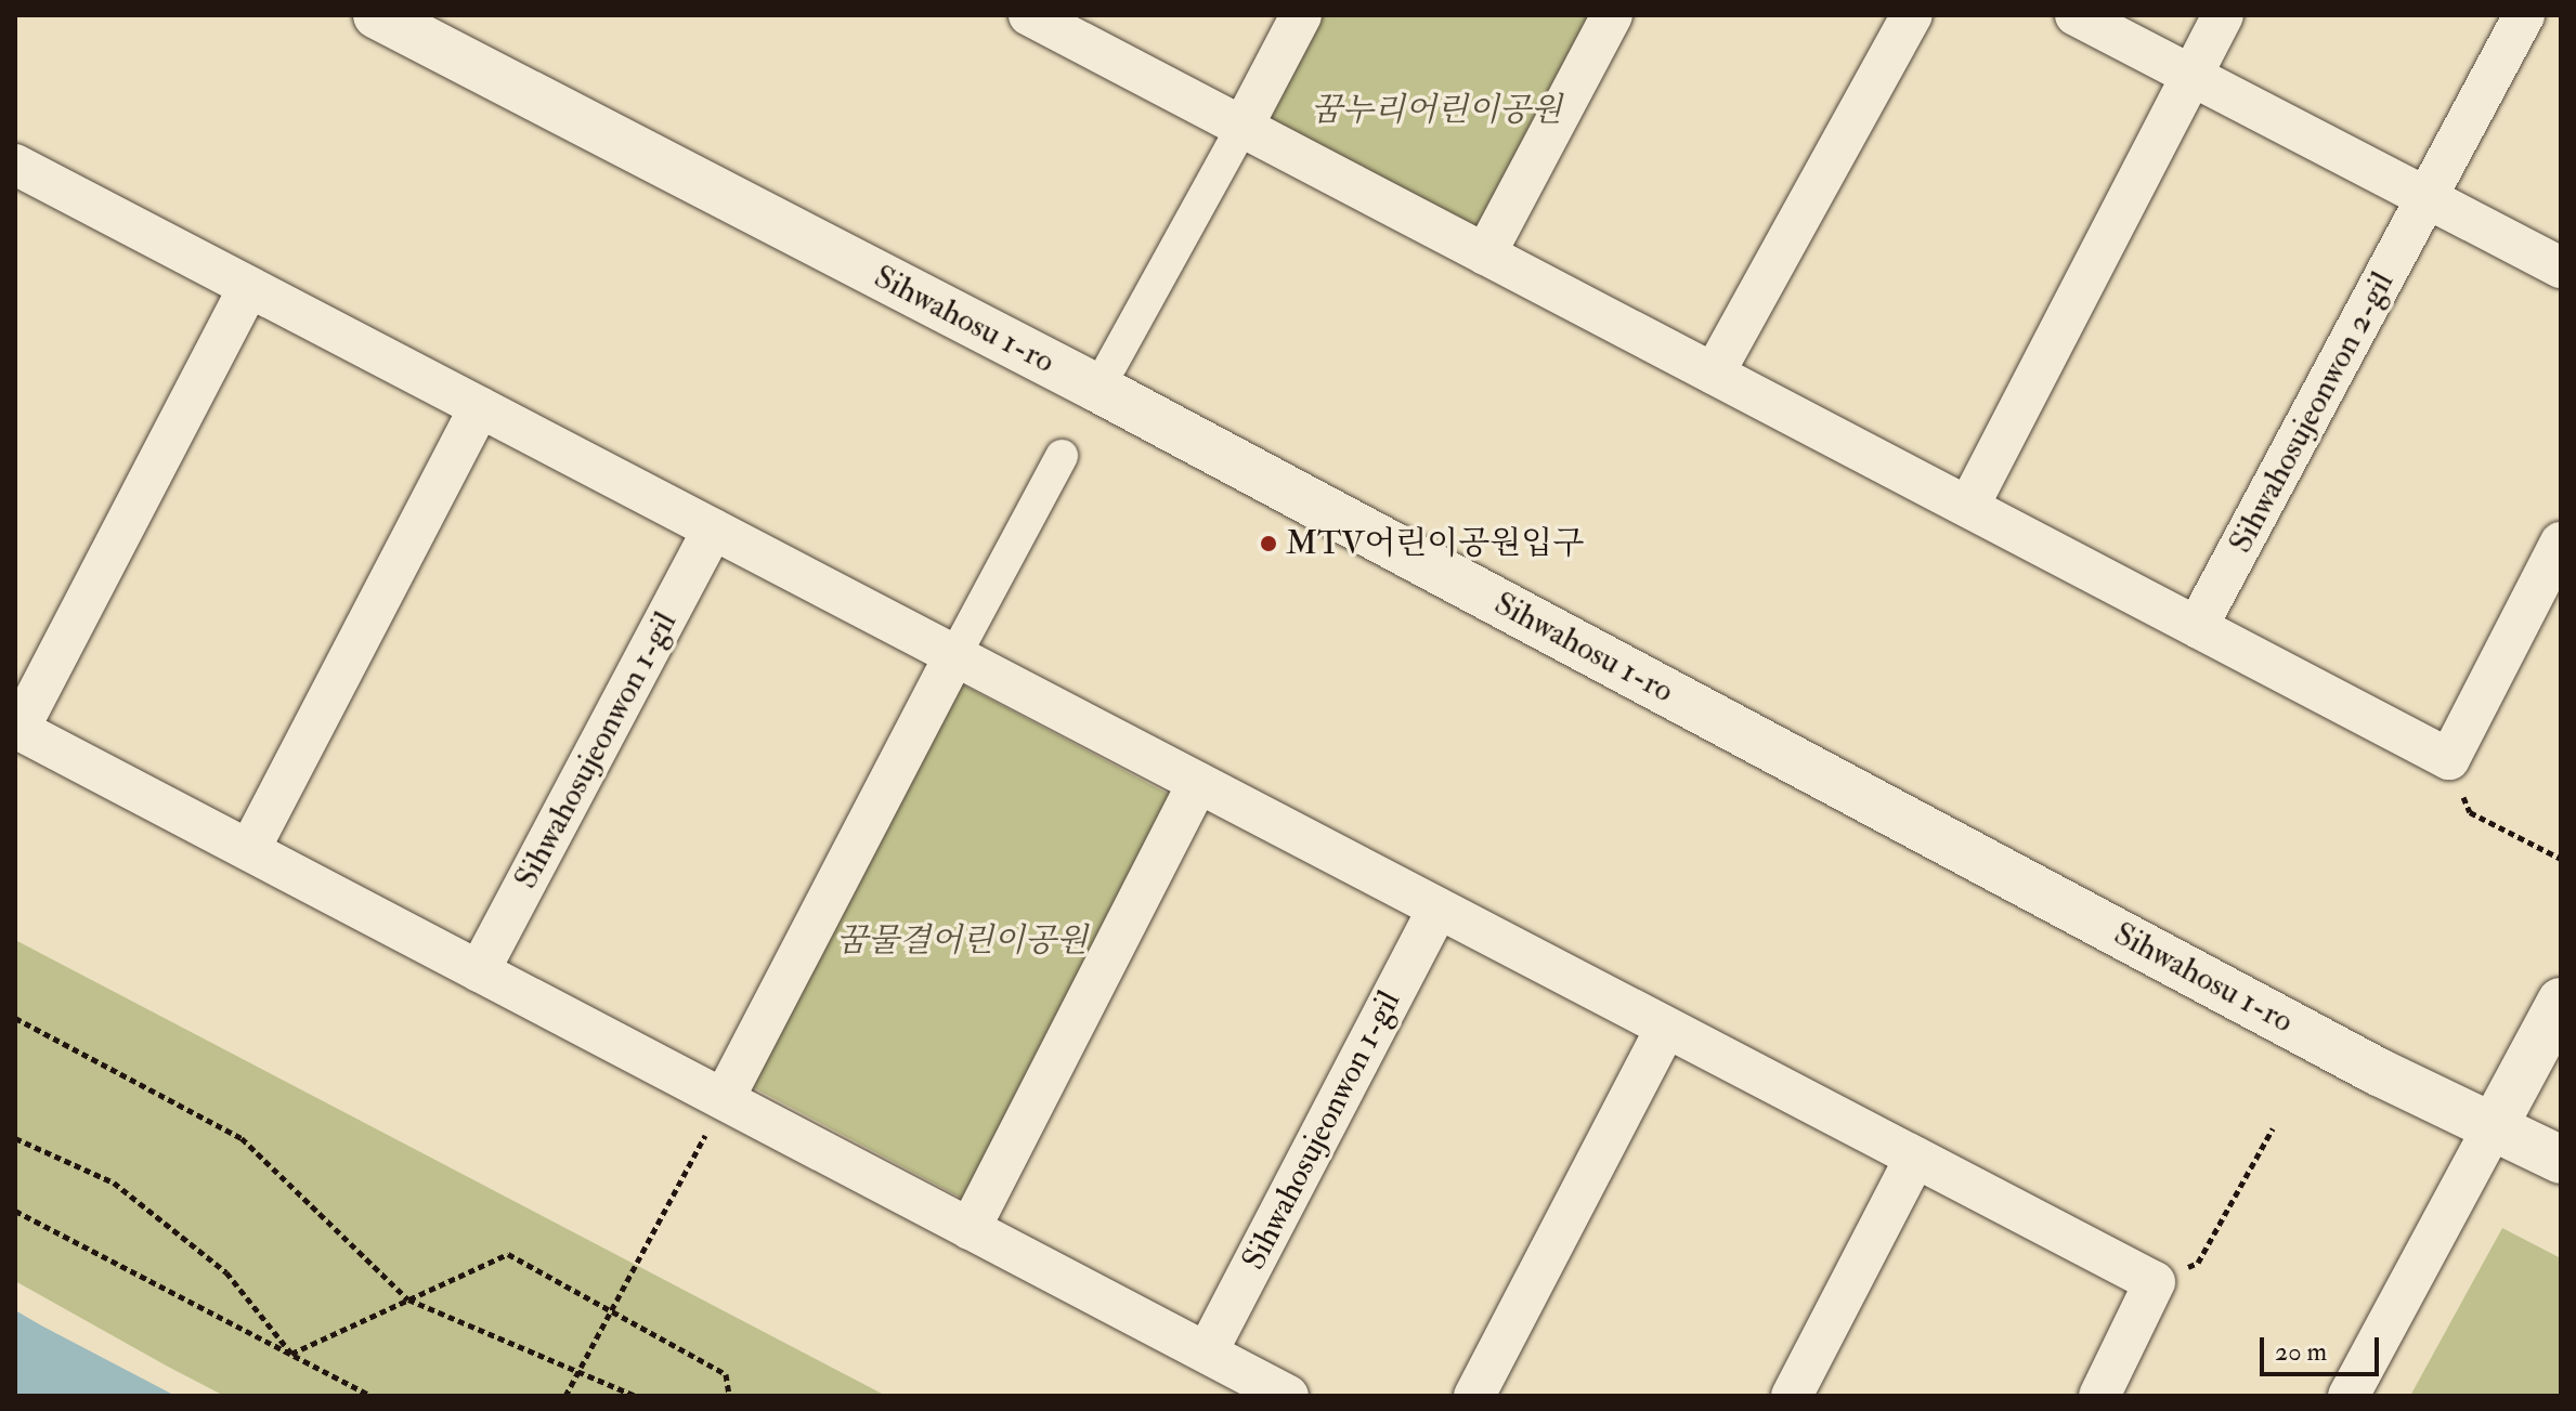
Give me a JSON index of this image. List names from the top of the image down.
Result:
{
  "streets": {
    "main road": ["Sihwahosu 1-ro"],
    "street": ["Sihwahosujeonwon 2-gil", "Sihwahosujeonwon 1-gil"]
  },
  "parks": ["꿈누리어린이공원", "꿈물결어린이공원"],
  "places": ["MTV어린이공원입구"],
  "scale_bar": "20 m"
}
